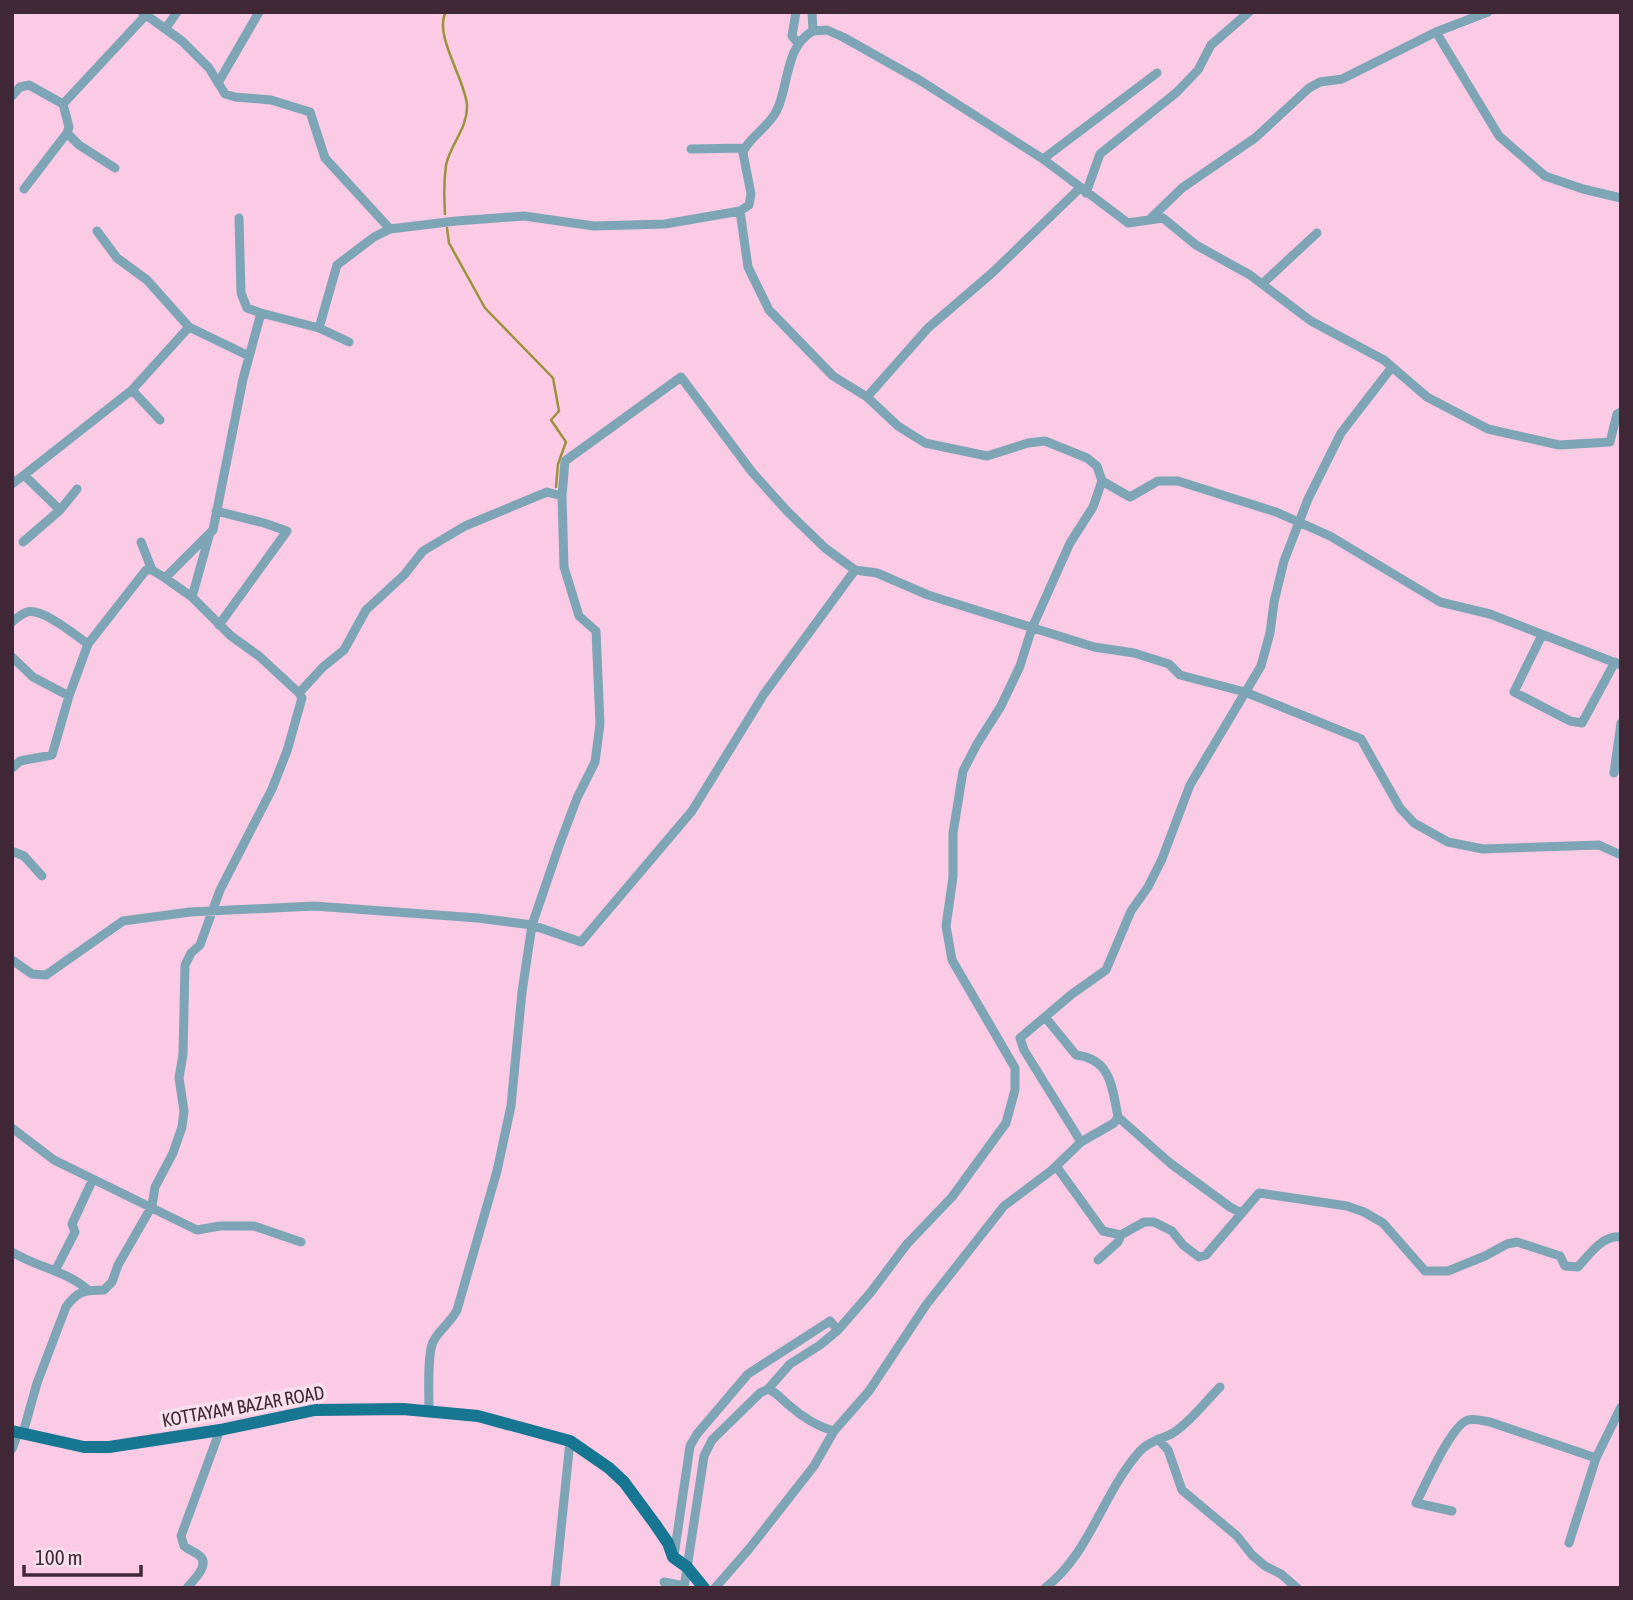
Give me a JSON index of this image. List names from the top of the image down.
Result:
{
  "streets": {
    "main road": ["KOTTAYAM BAZAR ROAD"]
  },
  "scale_bar": "100 m"
}
